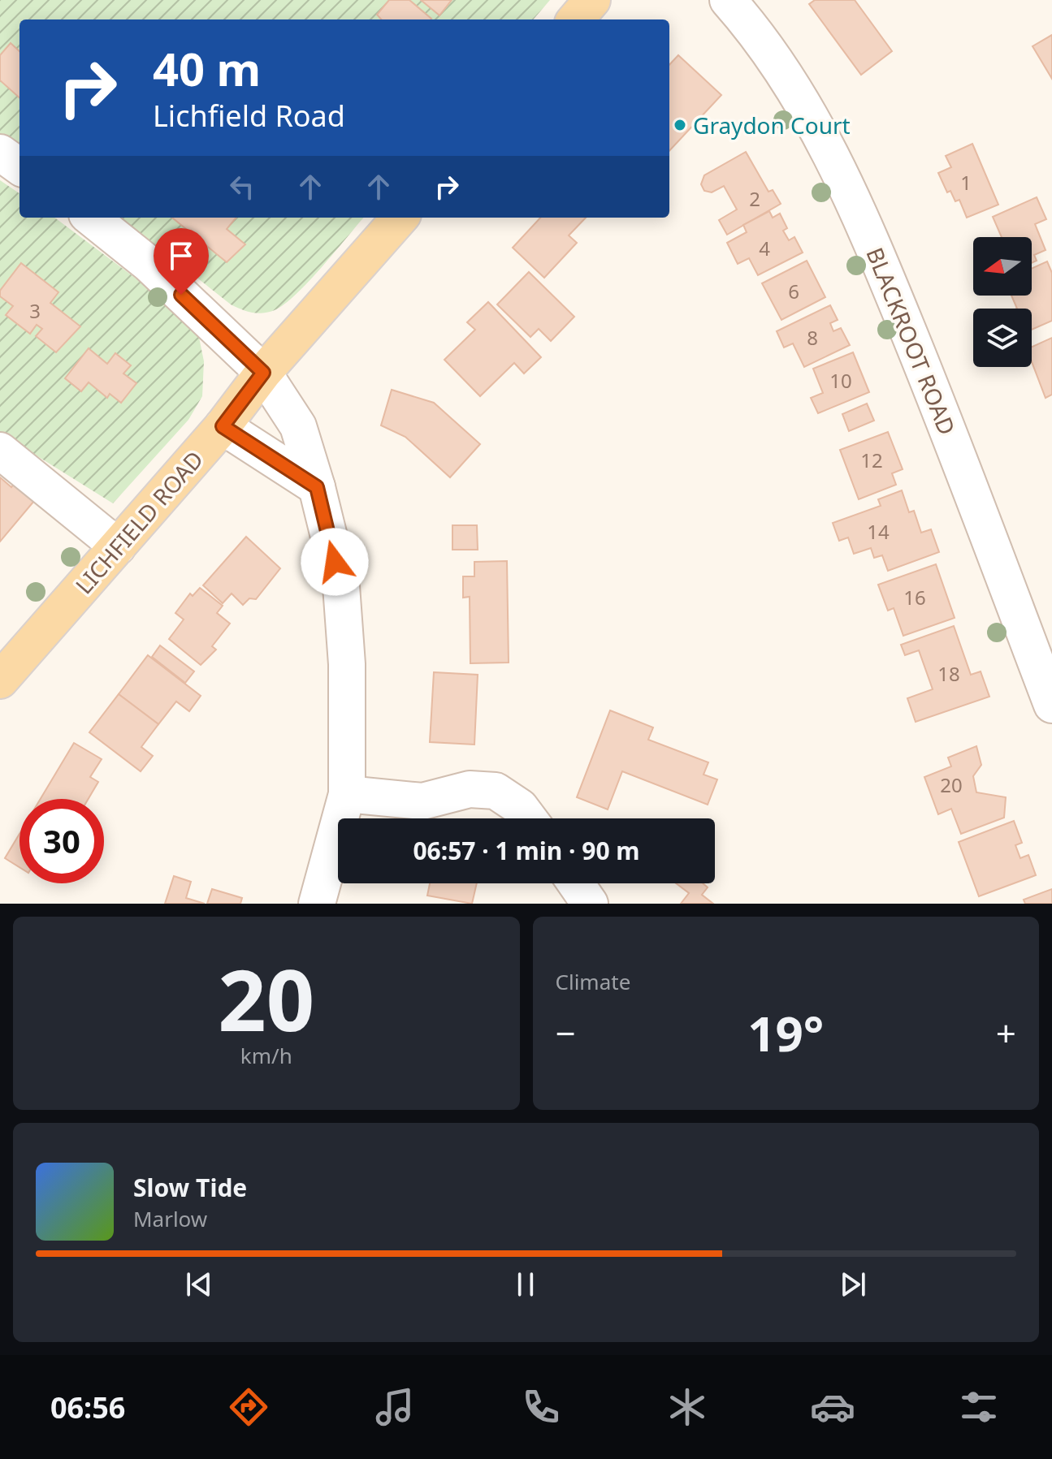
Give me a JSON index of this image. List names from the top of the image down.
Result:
{
  "streets": {
    "main road": ["LICHFIELD ROAD"],
    "street": ["BLACKROOT ROAD"]
  },
  "places": ["Graydon Court"],
  "house_numbers": [
    "1",
    "2",
    "4",
    "6",
    "3",
    "8",
    "10",
    "12",
    "14",
    "16",
    "18",
    "20"
  ],
  "north": "left",
  "page": {
    "turn": ["40 m", "Lichfield Road"],
    "limit": "30",
    "trip": "06:57 · 1 min · 90 m",
    "tile": [
      ["20", "km/h"],
      "Climate"
    ],
    "heat": ["−", "19°", "+"],
    "song": ["Slow Tide", "Marlow"],
    "tabs": "06:56"
  }
}
